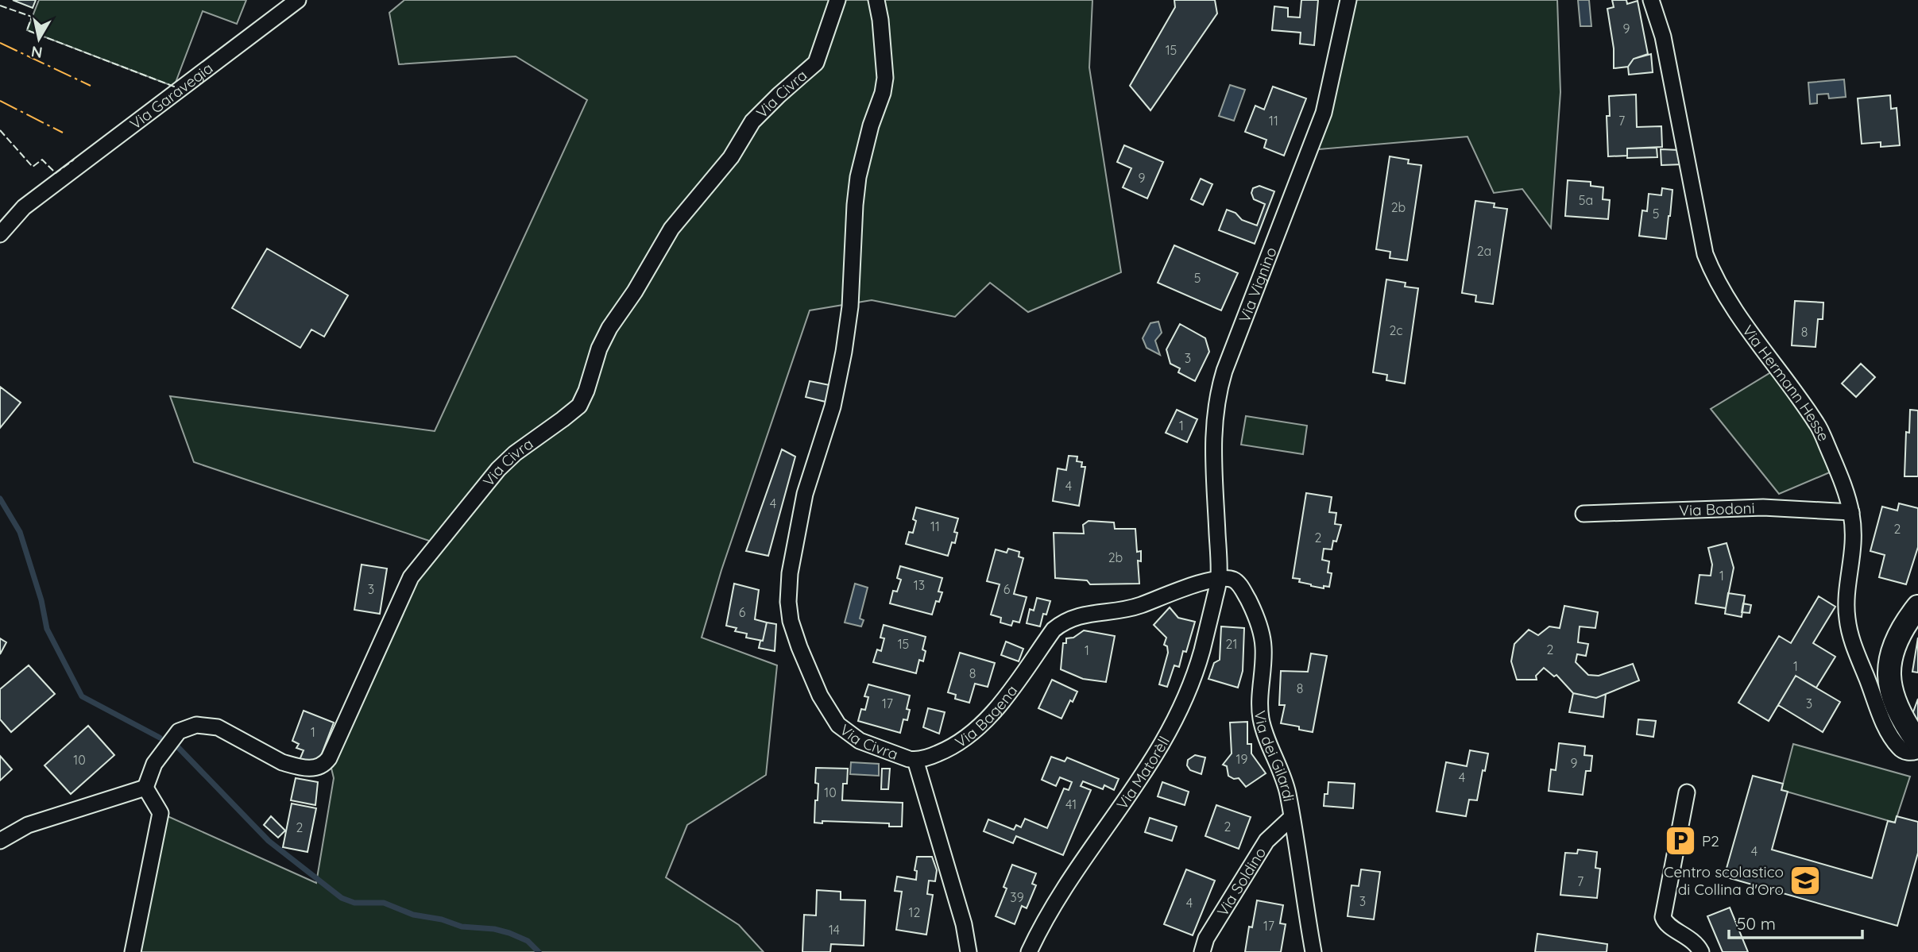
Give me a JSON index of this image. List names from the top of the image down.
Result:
{
  "streets": {
    "street": [
      "Via Civra",
      "Via Garavegia",
      "Via Vignino",
      "Via Hermann Hesse",
      "Via Bodoni",
      "Via Bagena",
      "Via dei Gilardi",
      "Via Matorèll",
      "Via Soldino"
    ]
  },
  "crossings": [
    ["Via Civra", "Via Bagena"],
    ["Via Vignino", "Via Bagena"],
    ["Via Vignino", "Via dei Gilardi"],
    ["Via Vignino", "Via Matorèll"],
    ["Via Hermann Hesse", "Via Bodoni"],
    ["Via Bagena", "Via dei Gilardi"],
    ["Via Bagena", "Via Matorèll"],
    ["Via dei Gilardi", "Via Matorèll"],
    ["Via dei Gilardi", "Via Soldino"]
  ],
  "places": {
    "parking": ["P2"],
    "school or university": ["Centro scolastico di Collina d'Oro"]
  },
  "house_numbers": [
    "9",
    "15",
    "11",
    "7",
    "9",
    "5a",
    "2b",
    "5",
    "2a",
    "5",
    "2c",
    "8",
    "3",
    "1",
    "4",
    "4",
    "11",
    "2",
    "2",
    "2b",
    "1",
    "13",
    "3",
    "6",
    "6",
    "15",
    "21",
    "2",
    "1",
    "1",
    "8",
    "8",
    "17",
    "3",
    "1",
    "19",
    "10",
    "9",
    "4",
    "10",
    "41",
    "2",
    "2",
    "4",
    "7",
    "39",
    "3",
    "4",
    "12",
    "17",
    "14"
  ],
  "scale_bar": "50 m",
  "north": "bottom"
}
